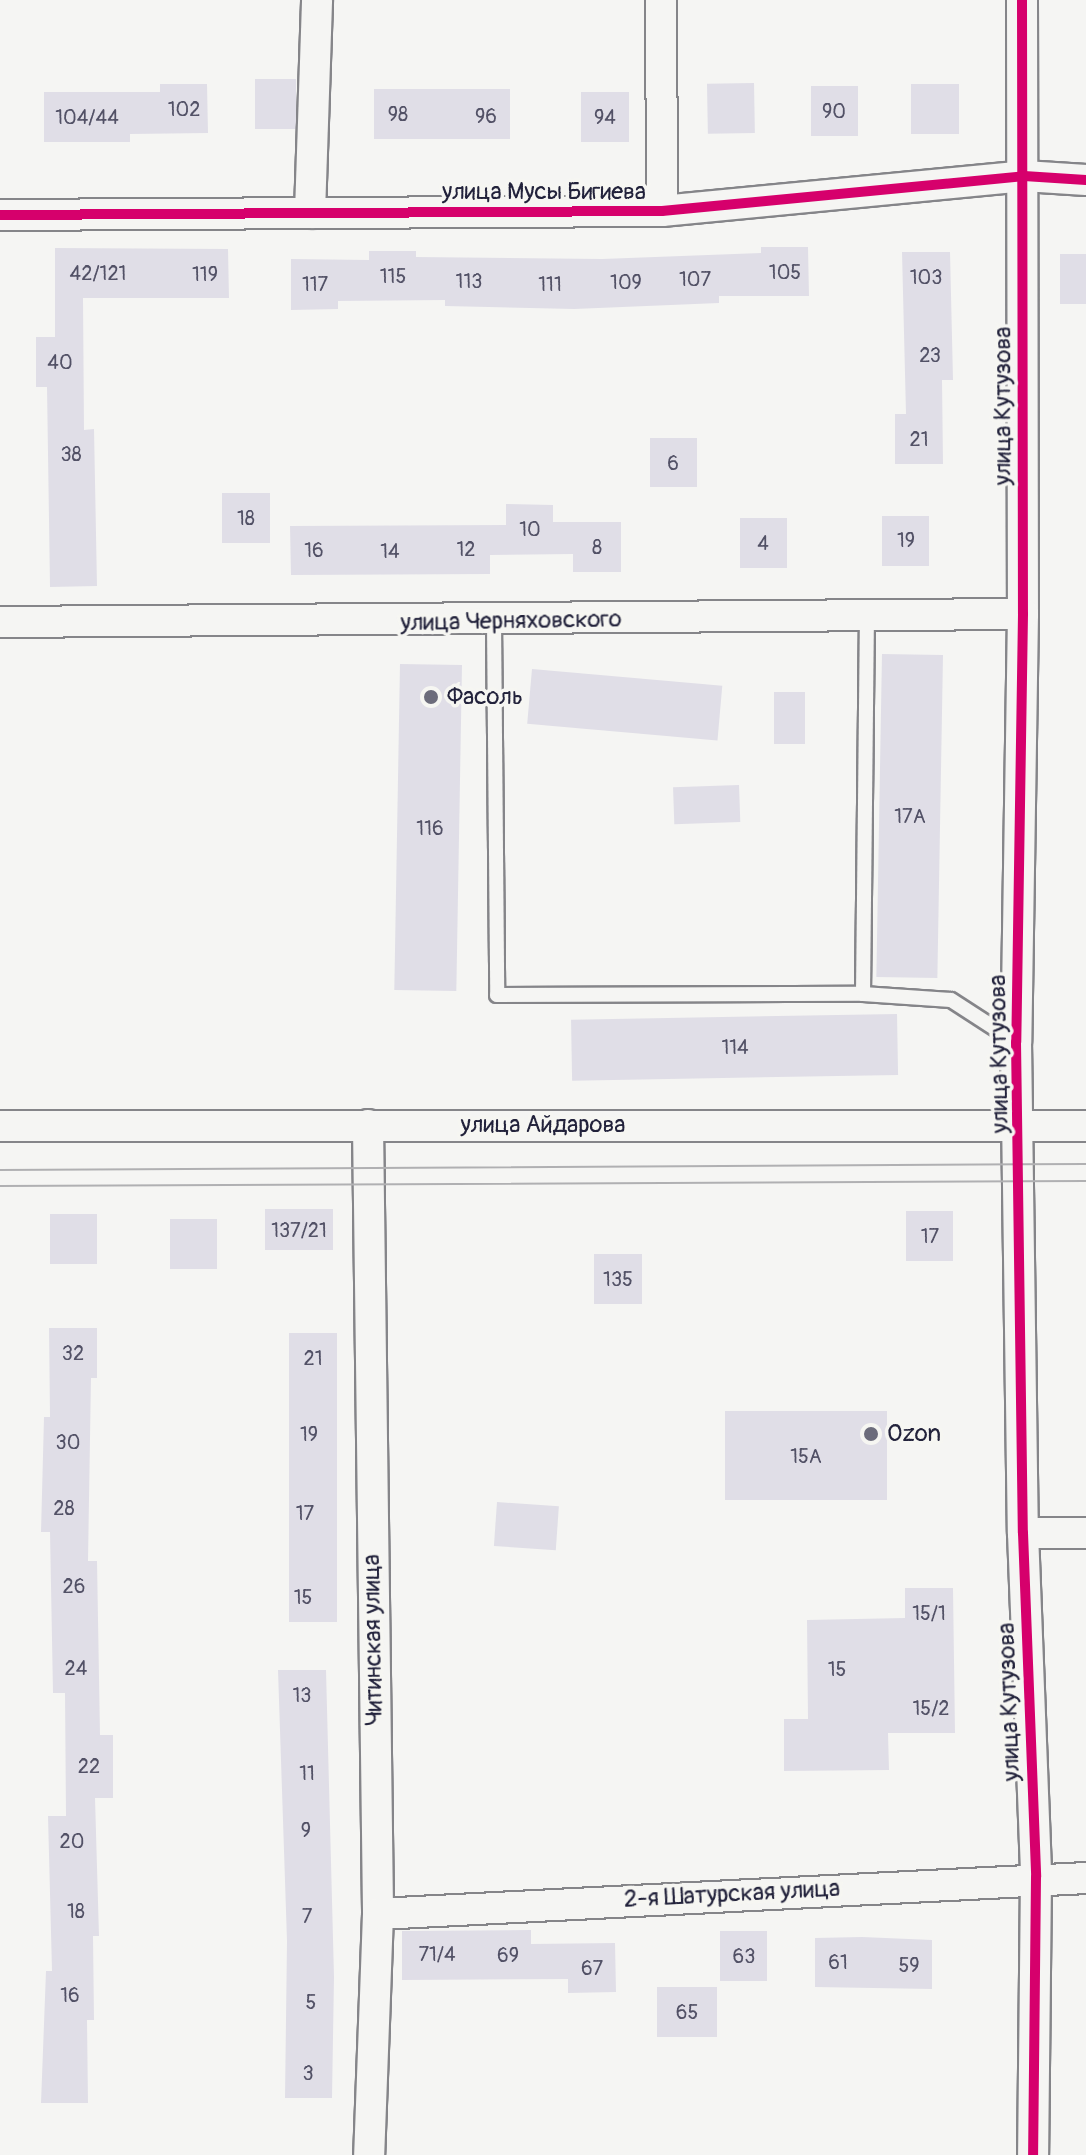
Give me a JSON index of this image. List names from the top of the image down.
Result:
{
  "streets": {
    "street": [
      "улица Мусы Бигиева",
      "улица Кутузова",
      "улица Черняховского",
      "улица Айдарова",
      "Читинская улица",
      "2-я Шатурская улица"
    ]
  },
  "crossings": [
    ["улица Мусы Бигиева", "улица Кутузова"],
    ["улица Кутузова", "улица Черняховского"],
    ["улица Кутузова", "улица Айдарова"],
    ["улица Кутузова", "2-я Шатурская улица"],
    ["улица Айдарова", "Читинская улица"],
    ["Читинская улица", "2-я Шатурская улица"]
  ],
  "places": ["Фасоль", "Ozon"],
  "house_numbers": [
    "102",
    "90",
    "98",
    "96",
    "104/44",
    "94",
    "105",
    "42/121",
    "119",
    "115",
    "103",
    "107",
    "113",
    "109",
    "117",
    "111",
    "23",
    "40",
    "21",
    "38",
    "6",
    "18",
    "10",
    "19",
    "4",
    "8",
    "12",
    "16",
    "14",
    "17А",
    "116",
    "114",
    "137/21",
    "17",
    "135",
    "32",
    "21",
    "19",
    "30",
    "15А",
    "28",
    "17",
    "26",
    "15",
    "15/1",
    "24",
    "15",
    "13",
    "15/2",
    "22",
    "11",
    "9",
    "20",
    "18",
    "7",
    "71/4",
    "69",
    "63",
    "61",
    "59",
    "67",
    "16",
    "5",
    "65",
    "3"
  ]
}
